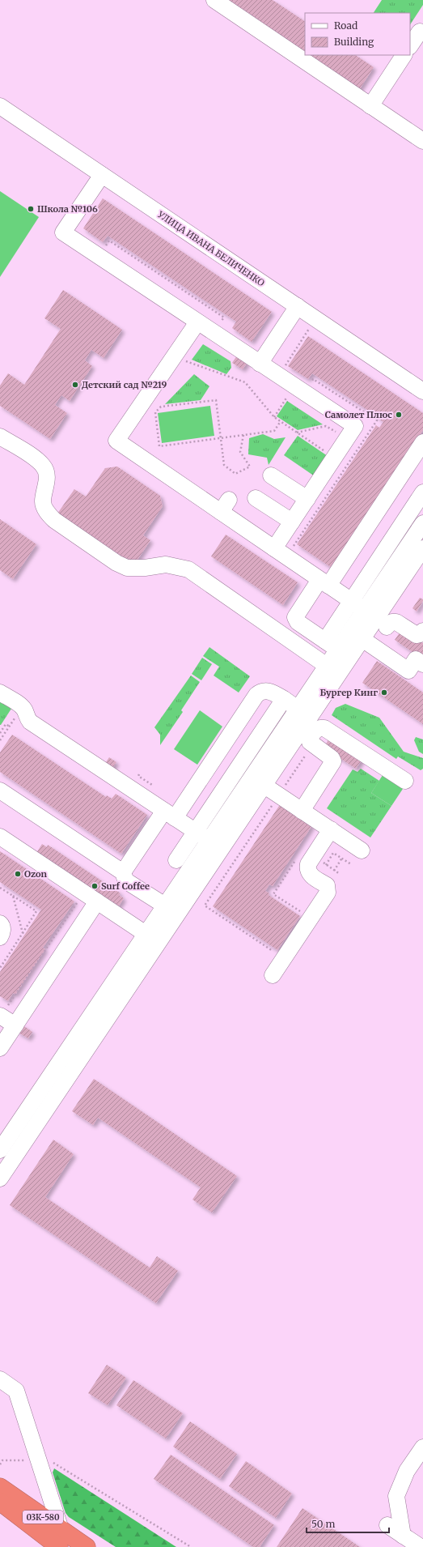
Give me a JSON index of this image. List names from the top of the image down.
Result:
{
  "streets": {
    "highway": ["03К-580"],
    "street": ["УЛИЦА ИВАНА БЕЛИЧЕНКО"]
  },
  "places": [
    "Школа №106",
    "Детский сад №219",
    "Самолет Плюс",
    "Бургер Кинг",
    "Ozon",
    "Surf Coffee"
  ],
  "legend": ["Road", "Building"],
  "scale_bar": "50 m"
}
